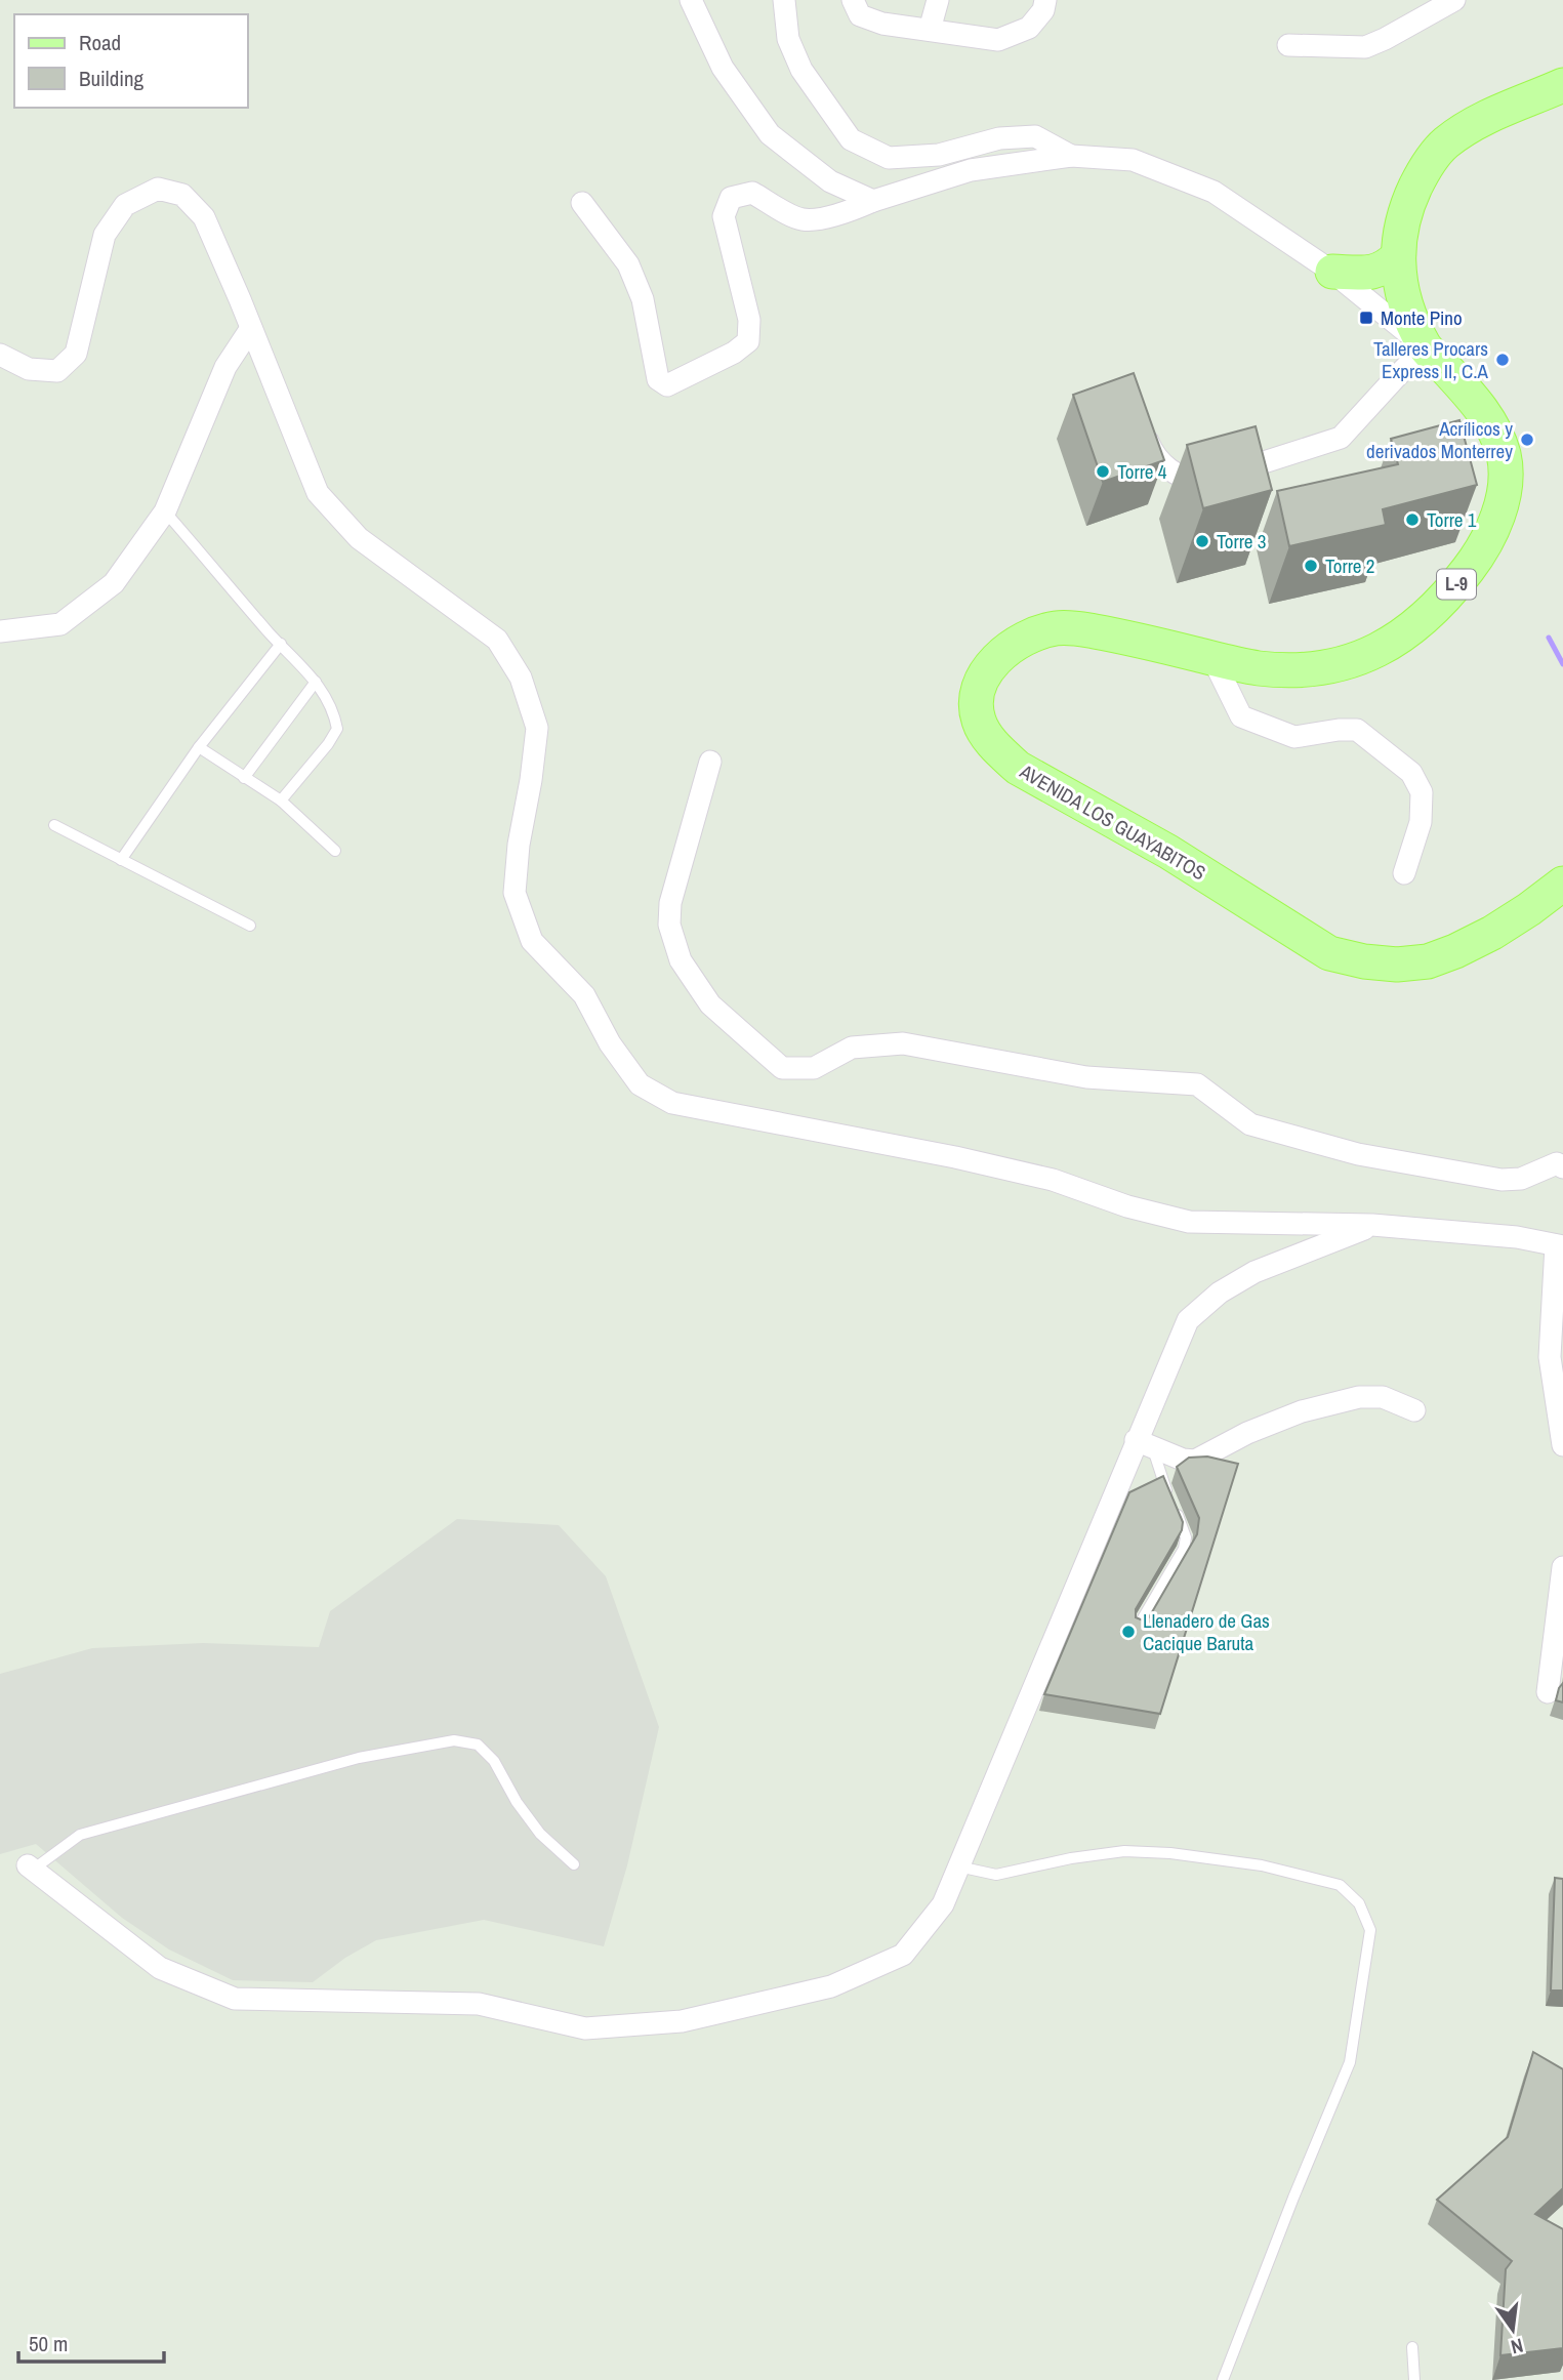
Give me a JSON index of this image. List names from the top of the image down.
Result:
{
  "streets": {
    "main road": ["L-9", "AVENIDA LOS GUAYABITOS"]
  },
  "places": {
    "transit": ["Monte Pino"],
    "other": [
      "Talleres Procars Express II, C.A",
      "Acrílicos y derivados Monterrey",
      "Torre 4",
      "Torre 1",
      "Torre 3",
      "Torre 2",
      "Llenadero de Gas Cacique Baruta"
    ]
  },
  "legend": ["Road", "Building"],
  "scale_bar": "50 m",
  "north": "bottom"
}
